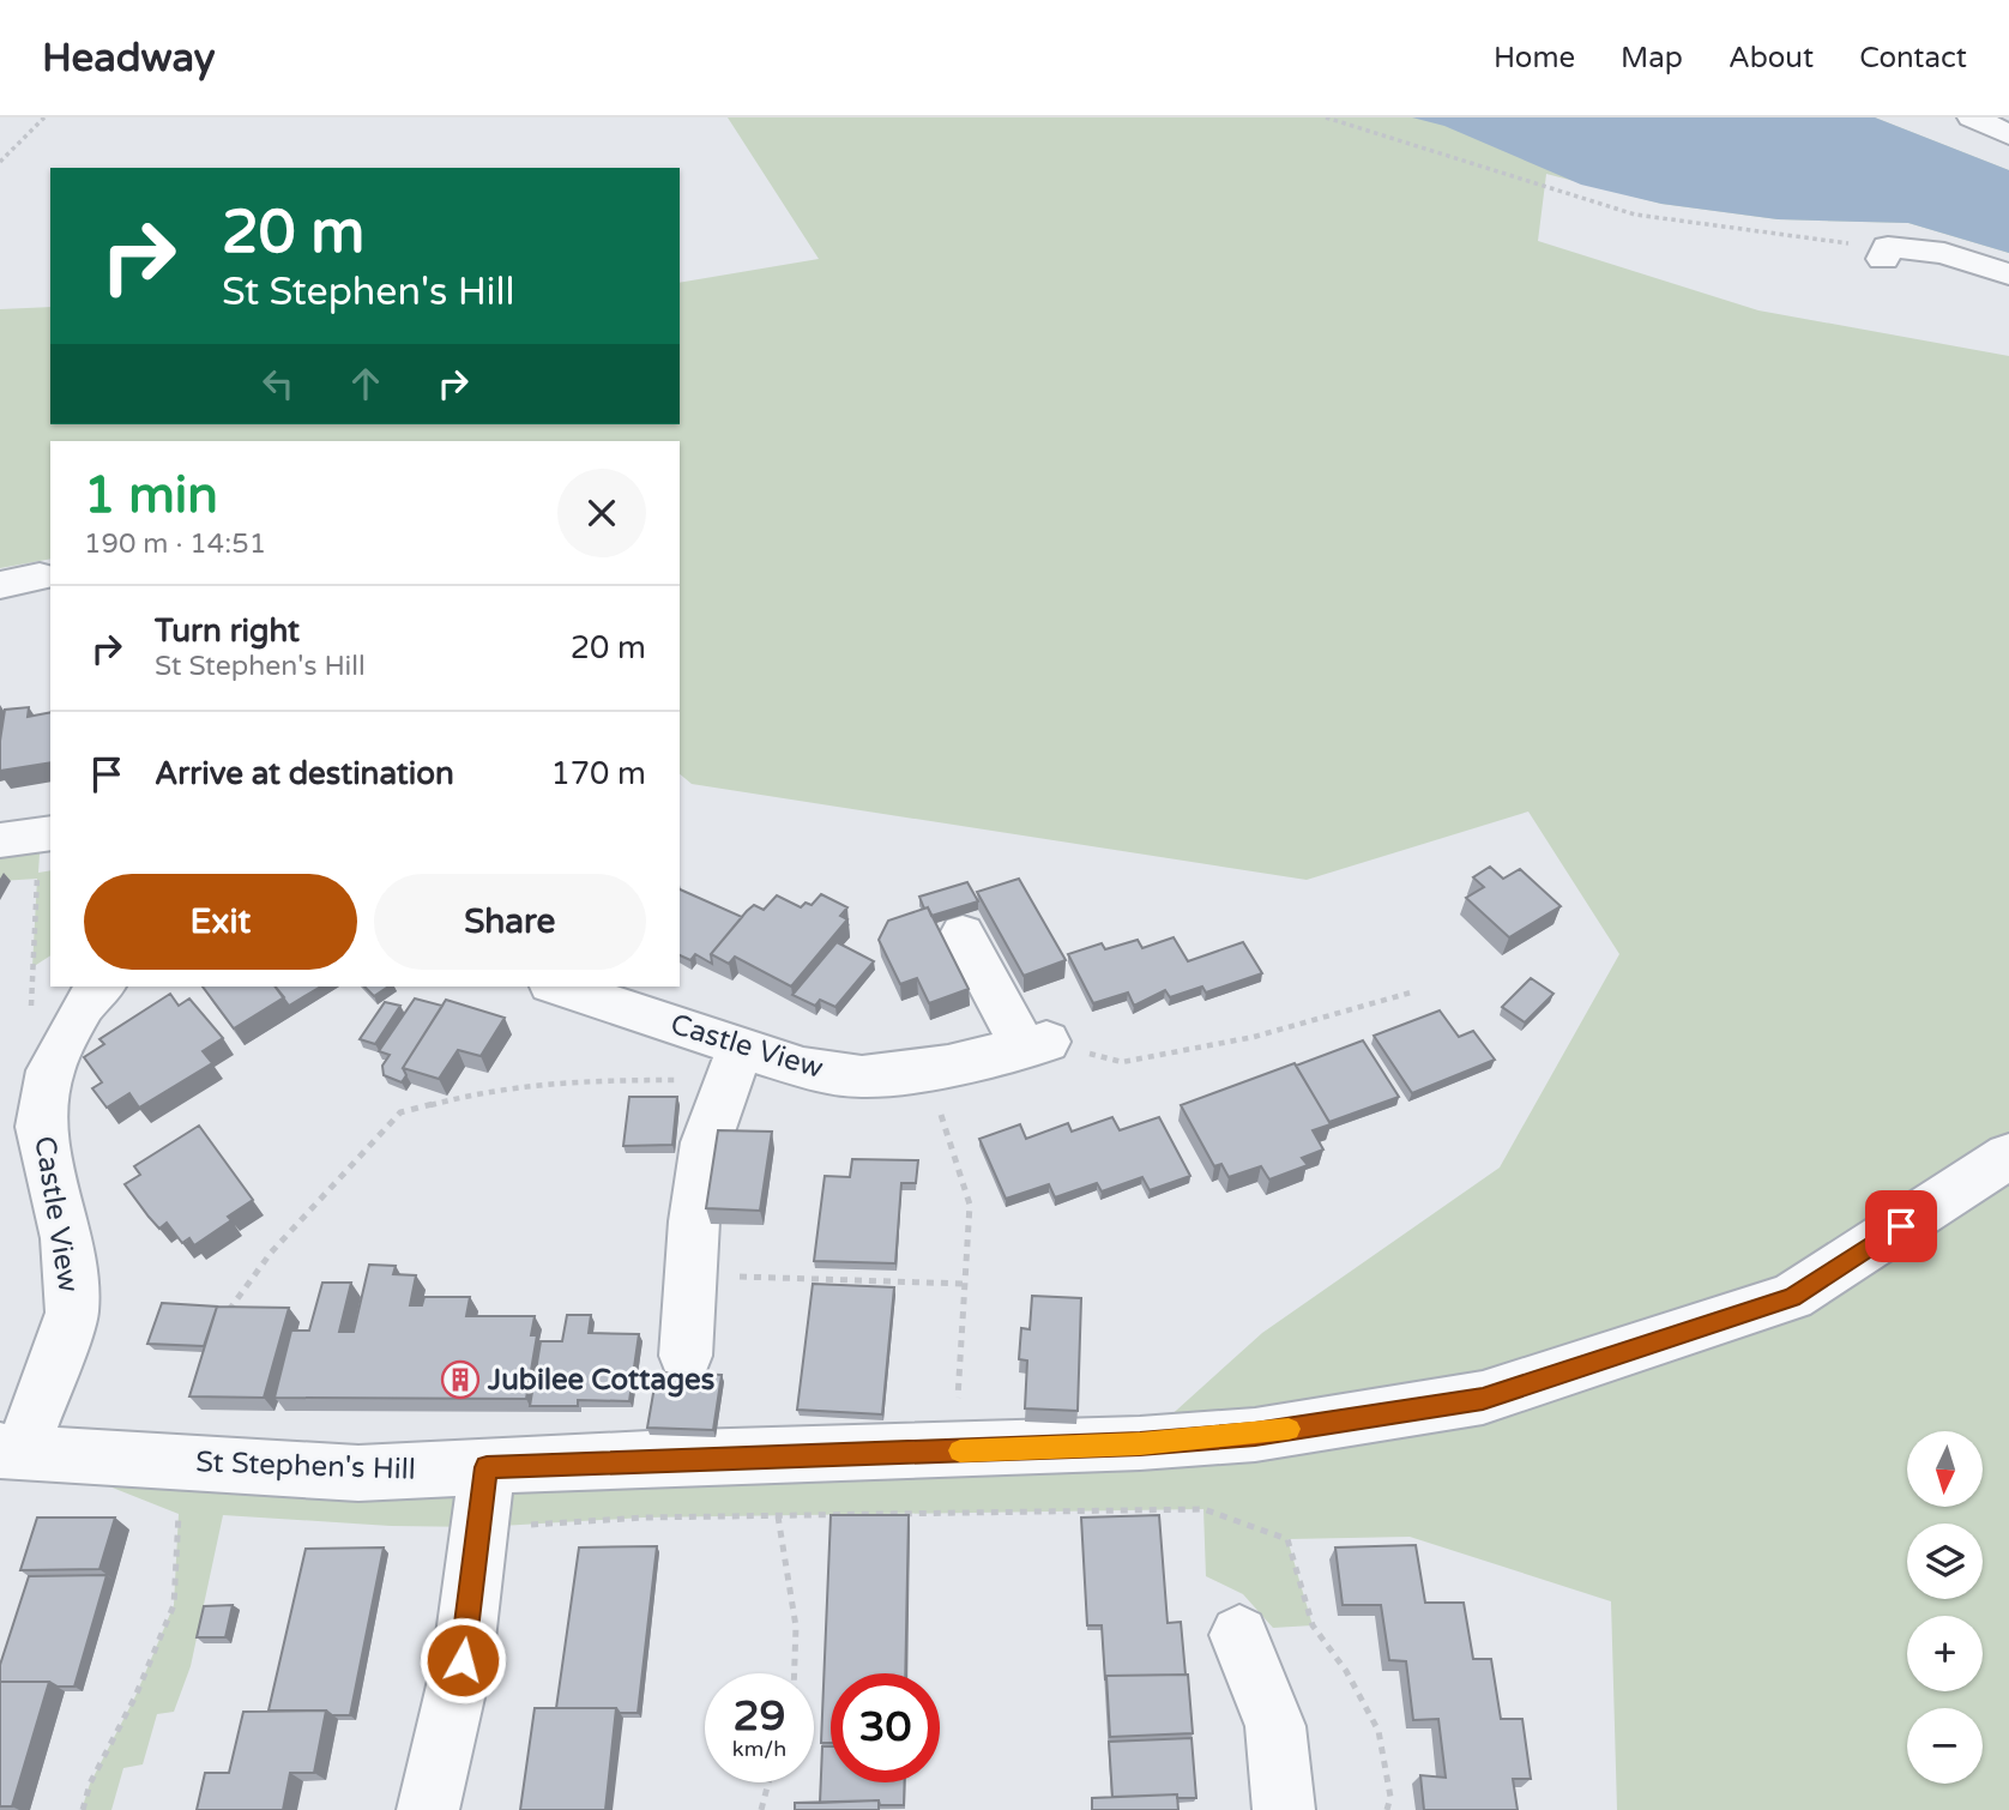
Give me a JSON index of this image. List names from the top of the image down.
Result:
{
  "streets": {
    "street": ["Castle View", "St Stephen's Hill"]
  },
  "crossings": [
    ["Castle View", "St Stephen's Hill"]
  ],
  "places": {
    "building": ["Jubilee Cottages"]
  },
  "north": "bottom",
  "page": {
    "header": "Headway",
    "nav": [
      "Home",
      "Map",
      "About",
      "Contact"
    ],
    "turn": ["20 m", "St Stephen's Hill"],
    "heading": ["1 min", "190 m · 14:51"],
    "list": [
      {
        "name": "Turn right",
        "note": "St Stephen's Hill",
        "value": "20 m"
      },
      {
        "name": "Arrive at destination",
        "value": "170 m"
      }
    ],
    "buttons": ["Exit", "Share"],
    "map_buttons": ["+", "−"],
    "speed": "29 km/h",
    "limit": "30"
  }
}
